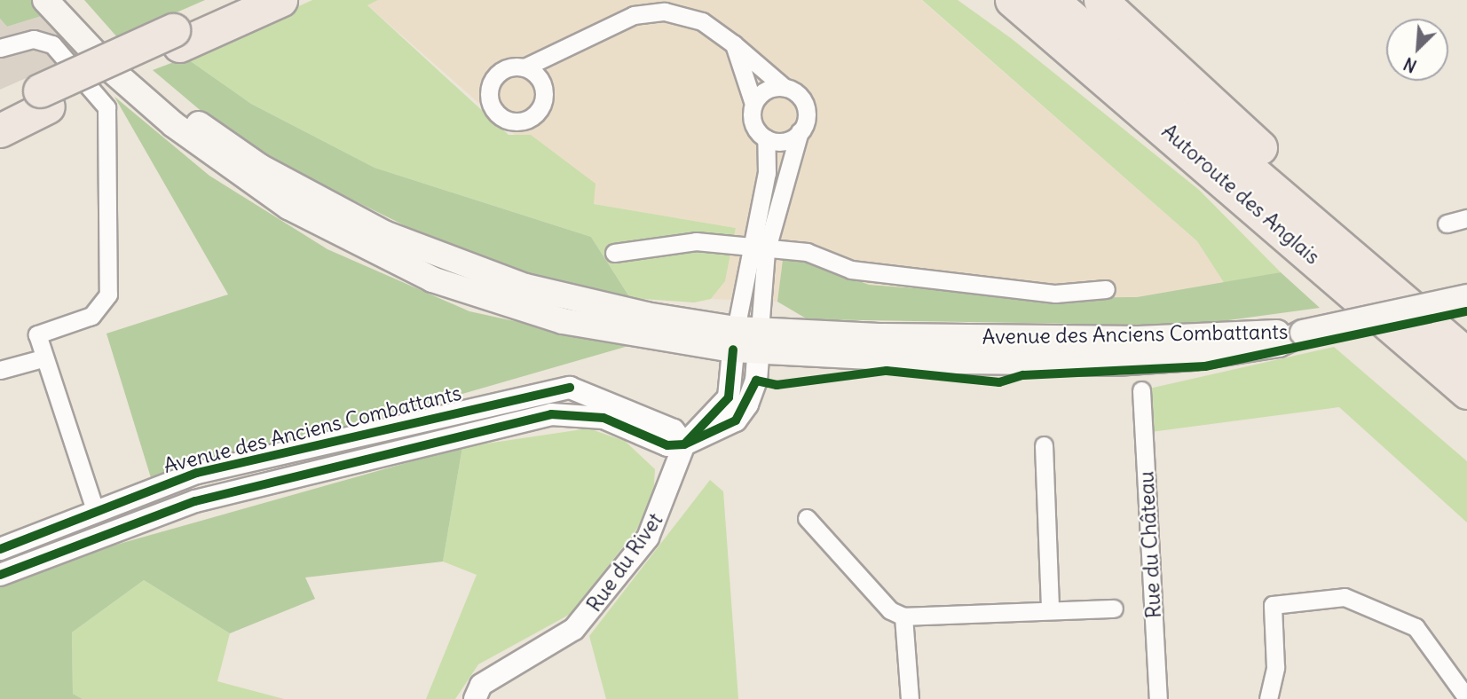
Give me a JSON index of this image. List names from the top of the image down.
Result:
{
  "streets": {
    "highway": ["Autoroute des Anglais"],
    "main road": ["Avenue des Anciens Combattants"],
    "street": ["Rue du Château", "Rue du Rivet"]
  },
  "crossings": [
    ["Avenue des Anciens Combattants", "Rue du Rivet"]
  ],
  "north": "bottom left"
}
